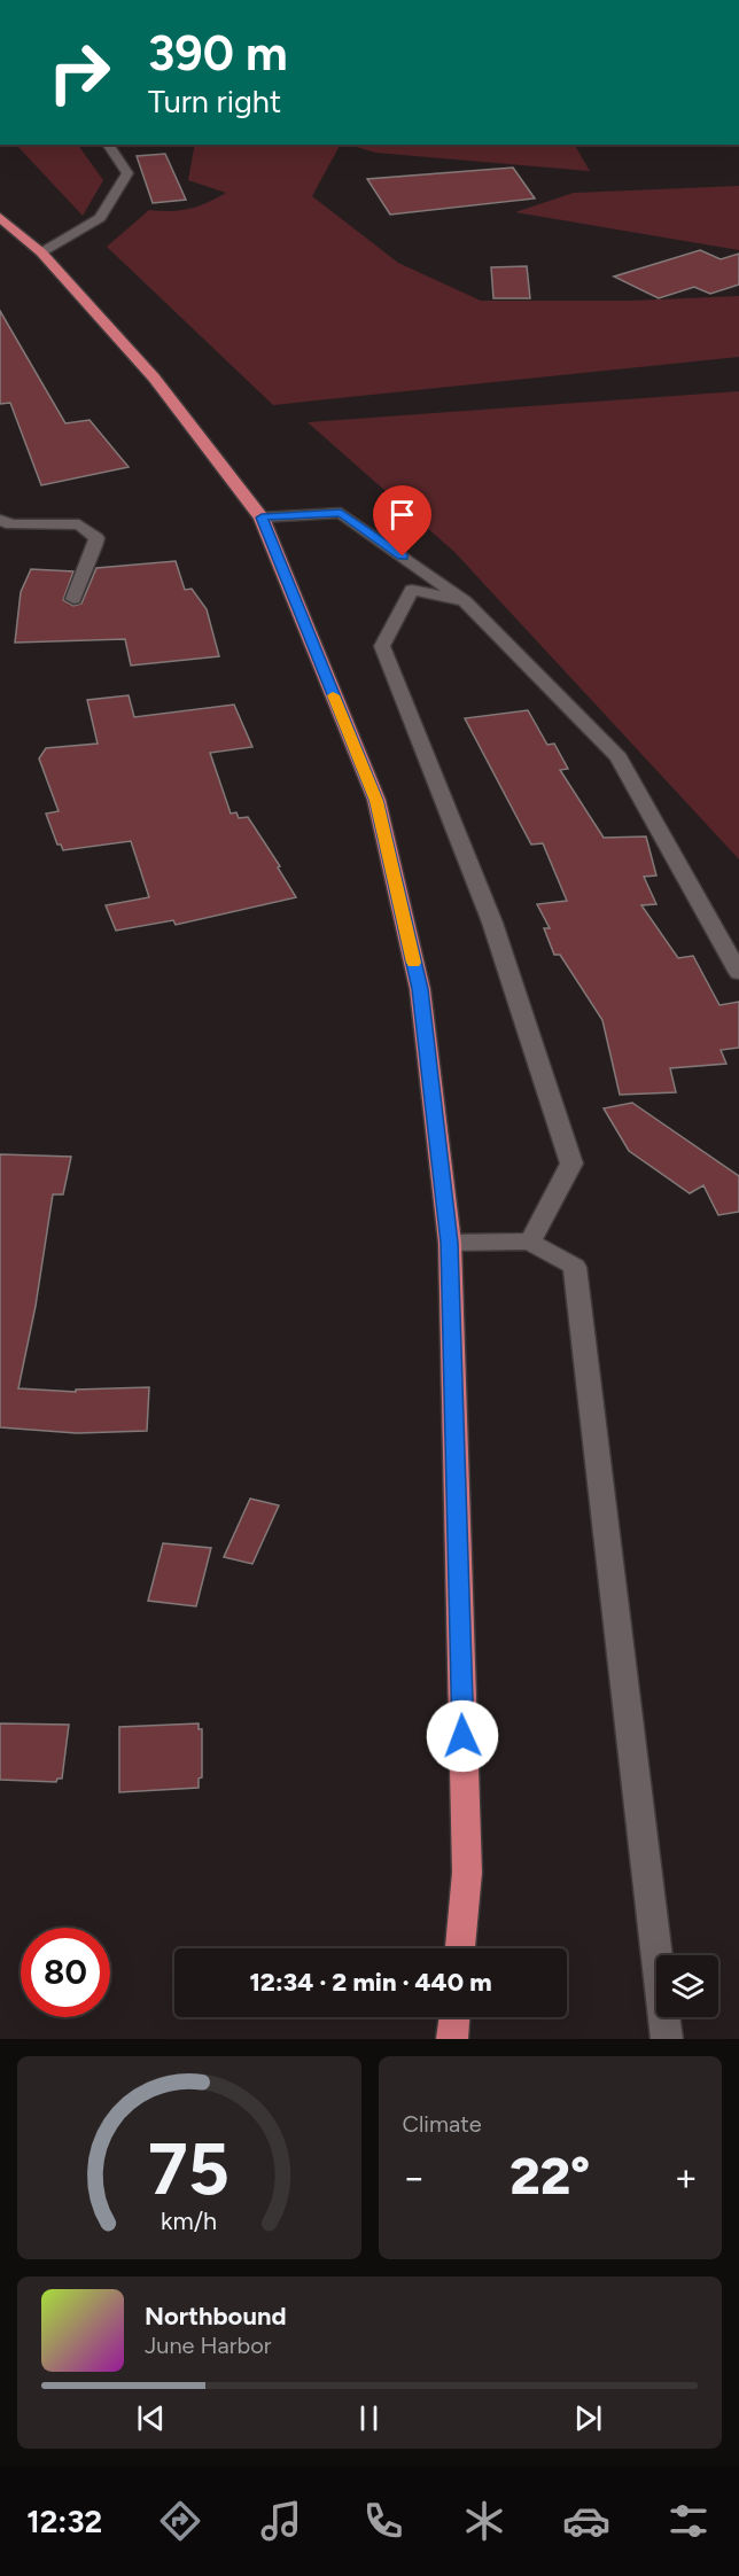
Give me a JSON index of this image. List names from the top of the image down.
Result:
{
  "page": {
    "turn": ["390 m", "Turn right"],
    "limit": "80",
    "trip": "12:34 · 2 min · 440 m",
    "tile": "Climate",
    "heat": ["−", "22°", "+"],
    "song": ["Northbound", "June Harbor"],
    "tabs": "12:32",
    "gauge": ["75", "km/h"]
  }
}
